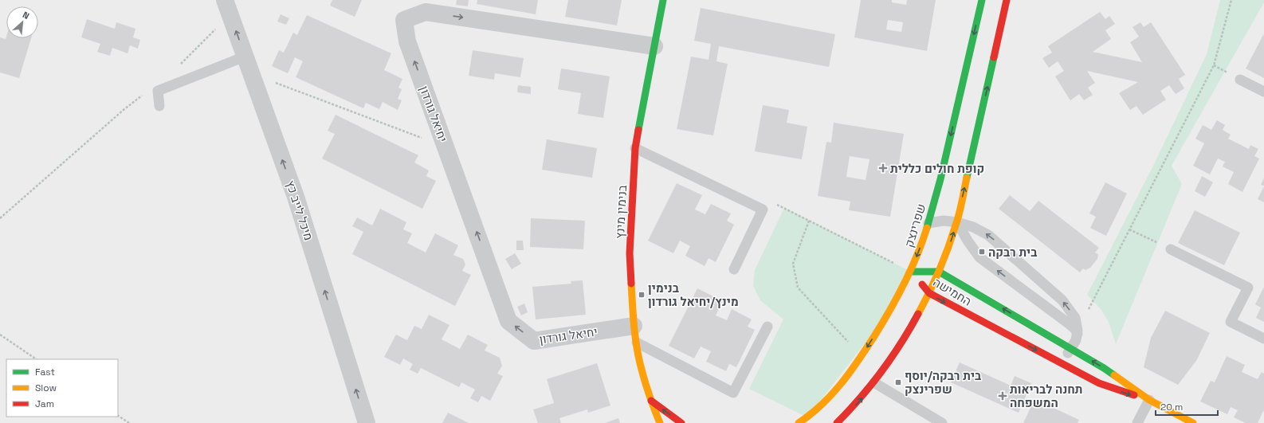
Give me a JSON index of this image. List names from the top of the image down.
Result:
{
  "streets": {
    "street": [
      "יחיאל גורדון",
      "מיכל לייב כץ",
      "בנימין מינץ",
      "שפרינצק",
      "החמישה"
    ]
  },
  "crossings": [
    ["יחיאל גורדון", "בנימין מינץ"],
    ["שפרינצק", "החמישה"]
  ],
  "one_way": ["מיכל לייב כץ"],
  "places": {
    "health": ["קופת חולים כללית", "תחנה לבריאות המשפחה"],
    "transit": ["בית רבקה", "בנימין מינץ/יחיאל גורדון", "בית רבקה/יוסף שפרינצק"]
  },
  "legend": ["Fast", "Slow", "Jam"],
  "scale_bar": "20 m",
  "north": "top right"
}
